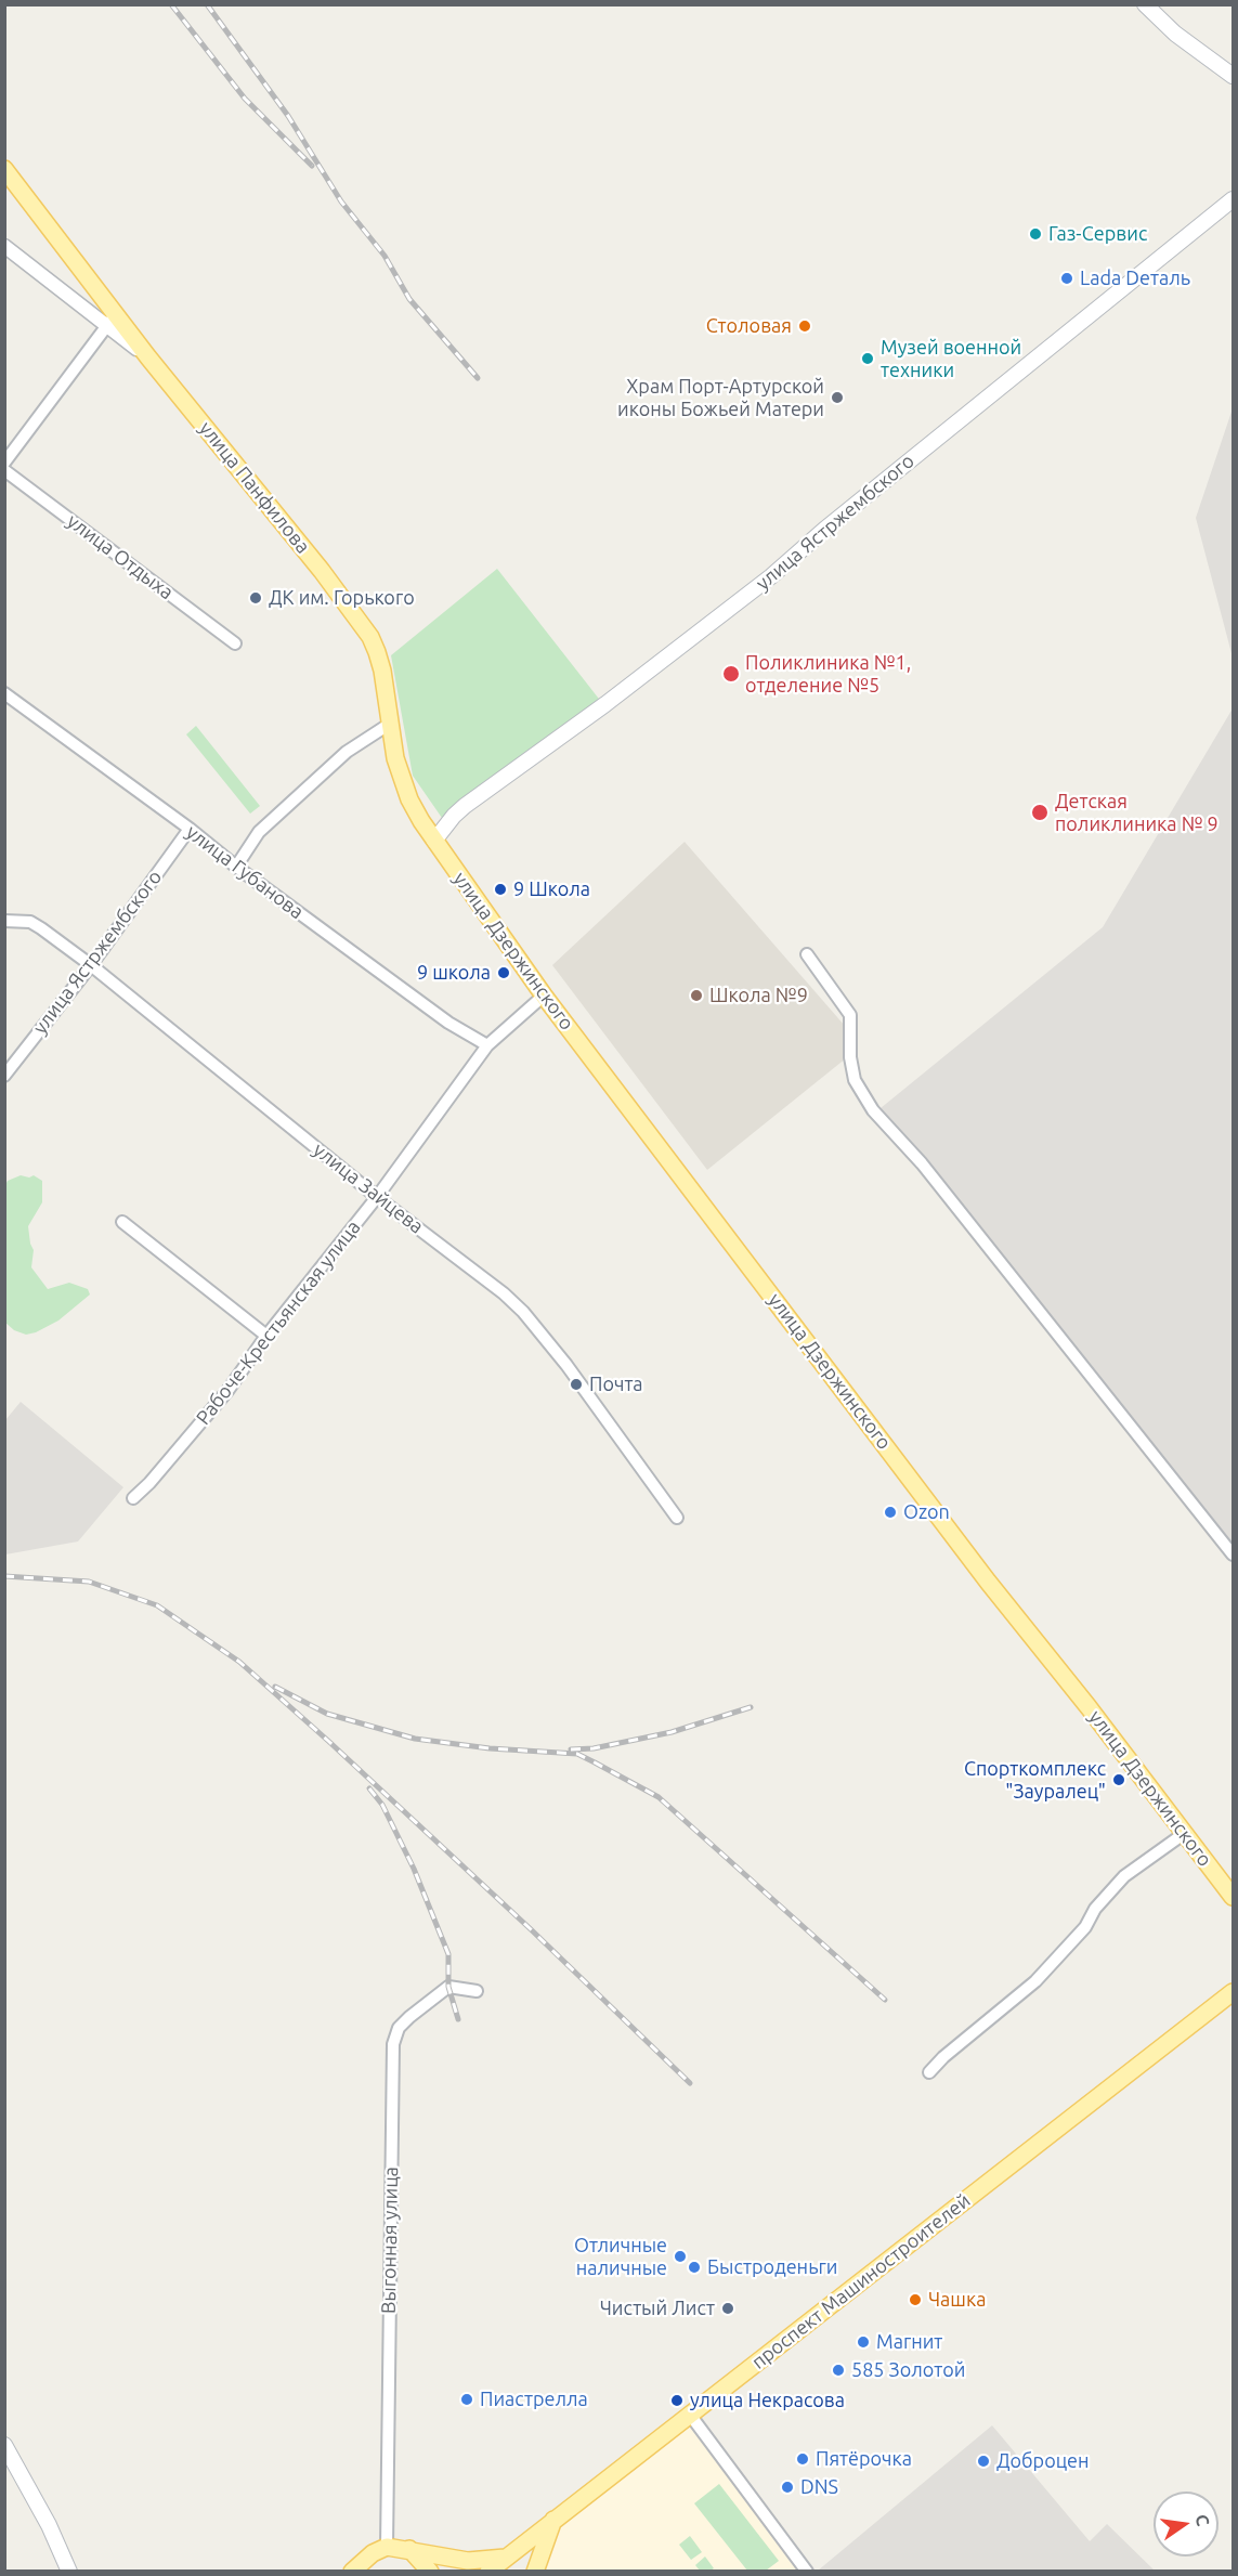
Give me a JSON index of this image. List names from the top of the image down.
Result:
{
  "streets": {
    "main road": [
      "улица Панфилова",
      "улица Ястржембского",
      "улица Дзержинского",
      "проспект Машиностроителей"
    ],
    "street": [
      "улица Отдыха",
      "улица Губанова",
      "улица Зайцева",
      "Рабоче-Крестьянская улица",
      "Выгонная улица"
    ]
  },
  "crossings": [
    ["улица Панфилова", "улица Ястржембского"],
    ["улица Панфилова", "улица Дзержинского"],
    ["улица Ястржембского", "улица Губанова"],
    ["улица Ястржембского", "улица Дзержинского"],
    ["улица Ястржембского", "улица Зайцева"],
    ["улица Губанова", "Рабоче-Крестьянская улица"],
    ["улица Дзержинского", "Рабоче-Крестьянская улица"],
    ["улица Зайцева", "Рабоче-Крестьянская улица"]
  ],
  "places": [
    "Газ-Сервис",
    "Lada Dеталь",
    "Столовая",
    "Музей военной техники",
    "Храм Порт-Артурской иконы Божьей Матери",
    "ДК им. Горького",
    "Поликлиника №1, отделение №5",
    "Детская поликлиника № 9",
    "9 Школа",
    "9 школа",
    "Школа №9",
    "Почта",
    "Ozon",
    "Спорткомплекс \"Зауралец\"",
    "Отличные наличные",
    "Быстроденьги",
    "Чашка",
    "Чистый Лист",
    "Магнит",
    "585 Золотой",
    "Пиастрелла",
    "улица Некрасова",
    "Пятёрочка",
    "Доброцен",
    "DNS"
  ],
  "north": "right"
}
